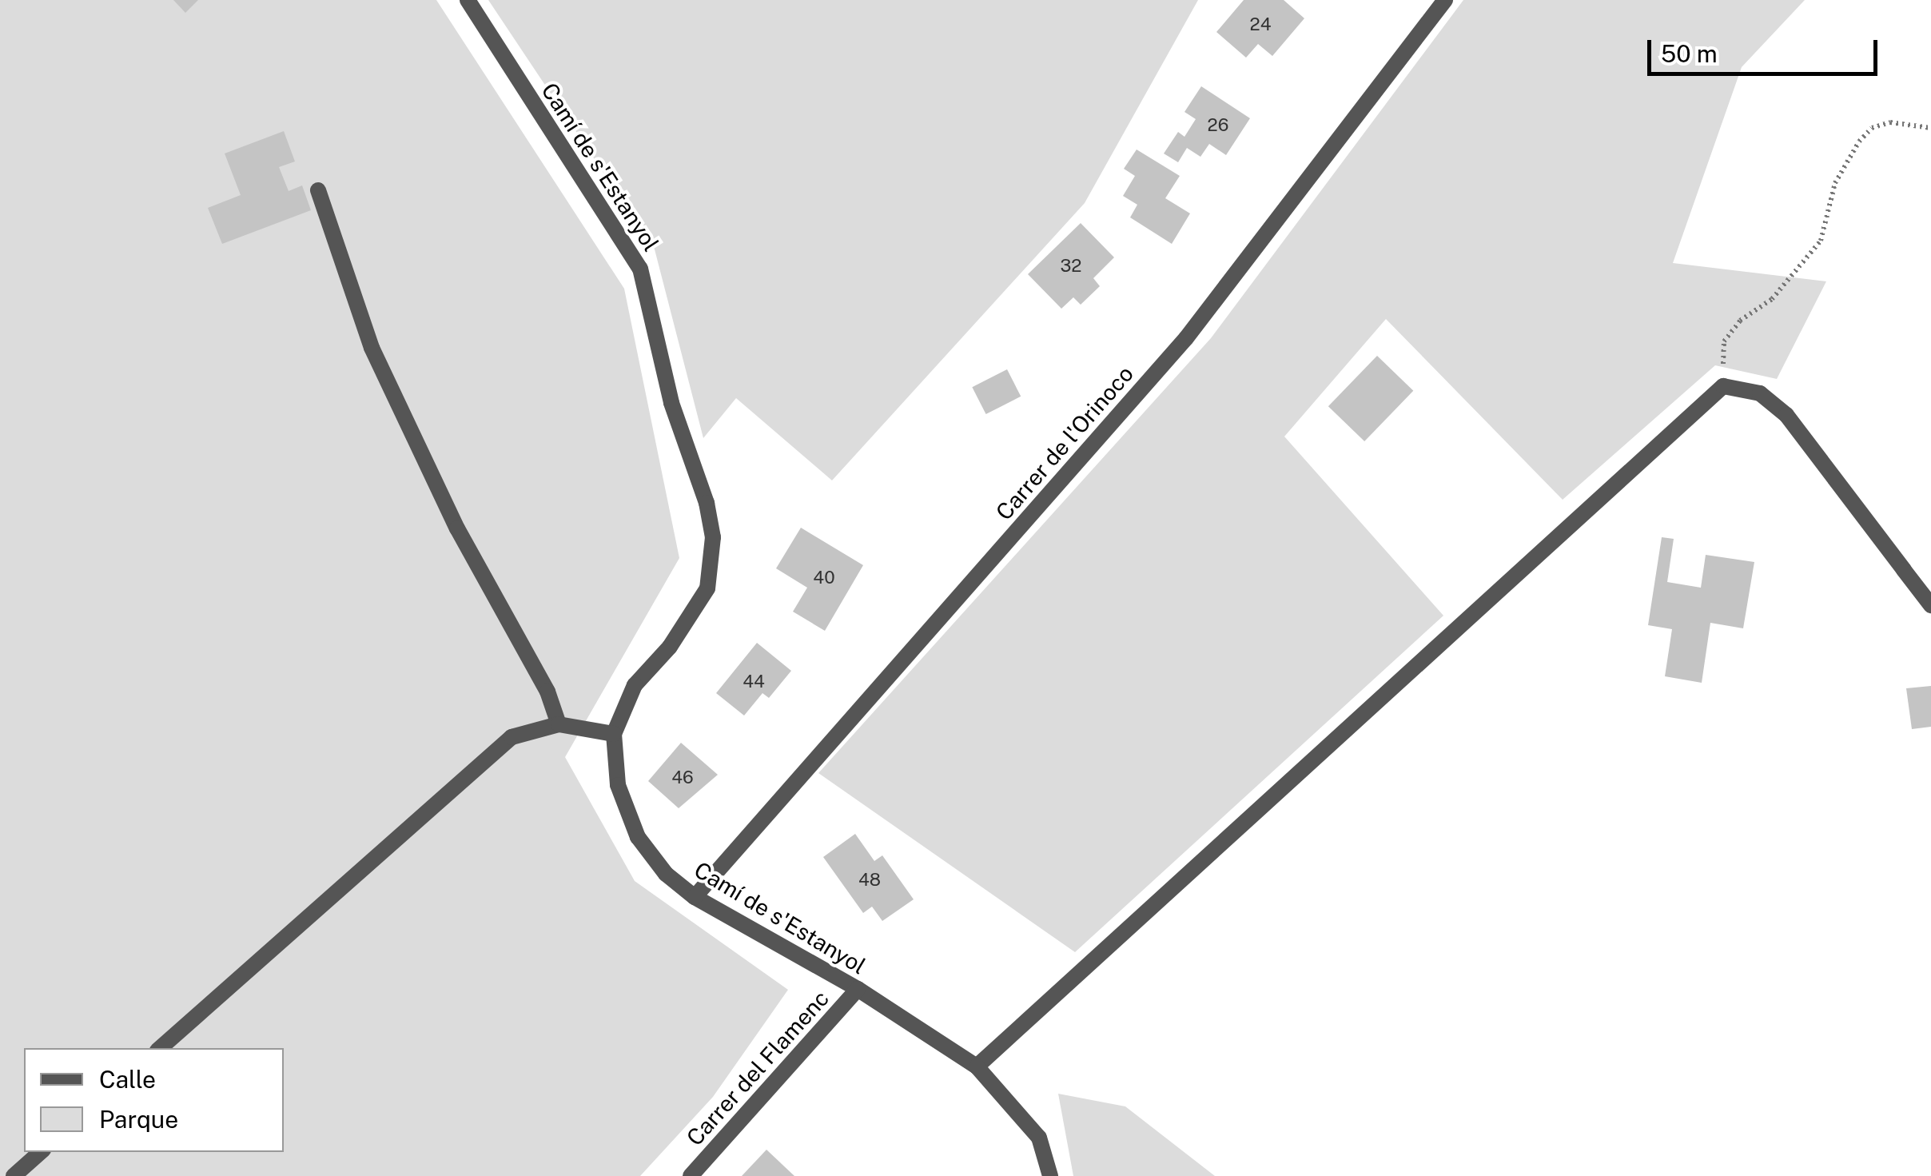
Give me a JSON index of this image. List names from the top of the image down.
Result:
{
  "streets": {
    "street": ["Camí de s'Estanyol", "Carrer de l'Orinoco", "Carrer del Flamenc"]
  },
  "crossings": [
    ["Camí de s'Estanyol", "Carrer de l'Orinoco"],
    ["Camí de s'Estanyol", "Carrer del Flamenc"]
  ],
  "house_numbers": [
    "24",
    "26",
    "32",
    "40",
    "44",
    "46",
    "48"
  ],
  "legend": ["Calle", "Parque"],
  "scale_bar": "50 m"
}
